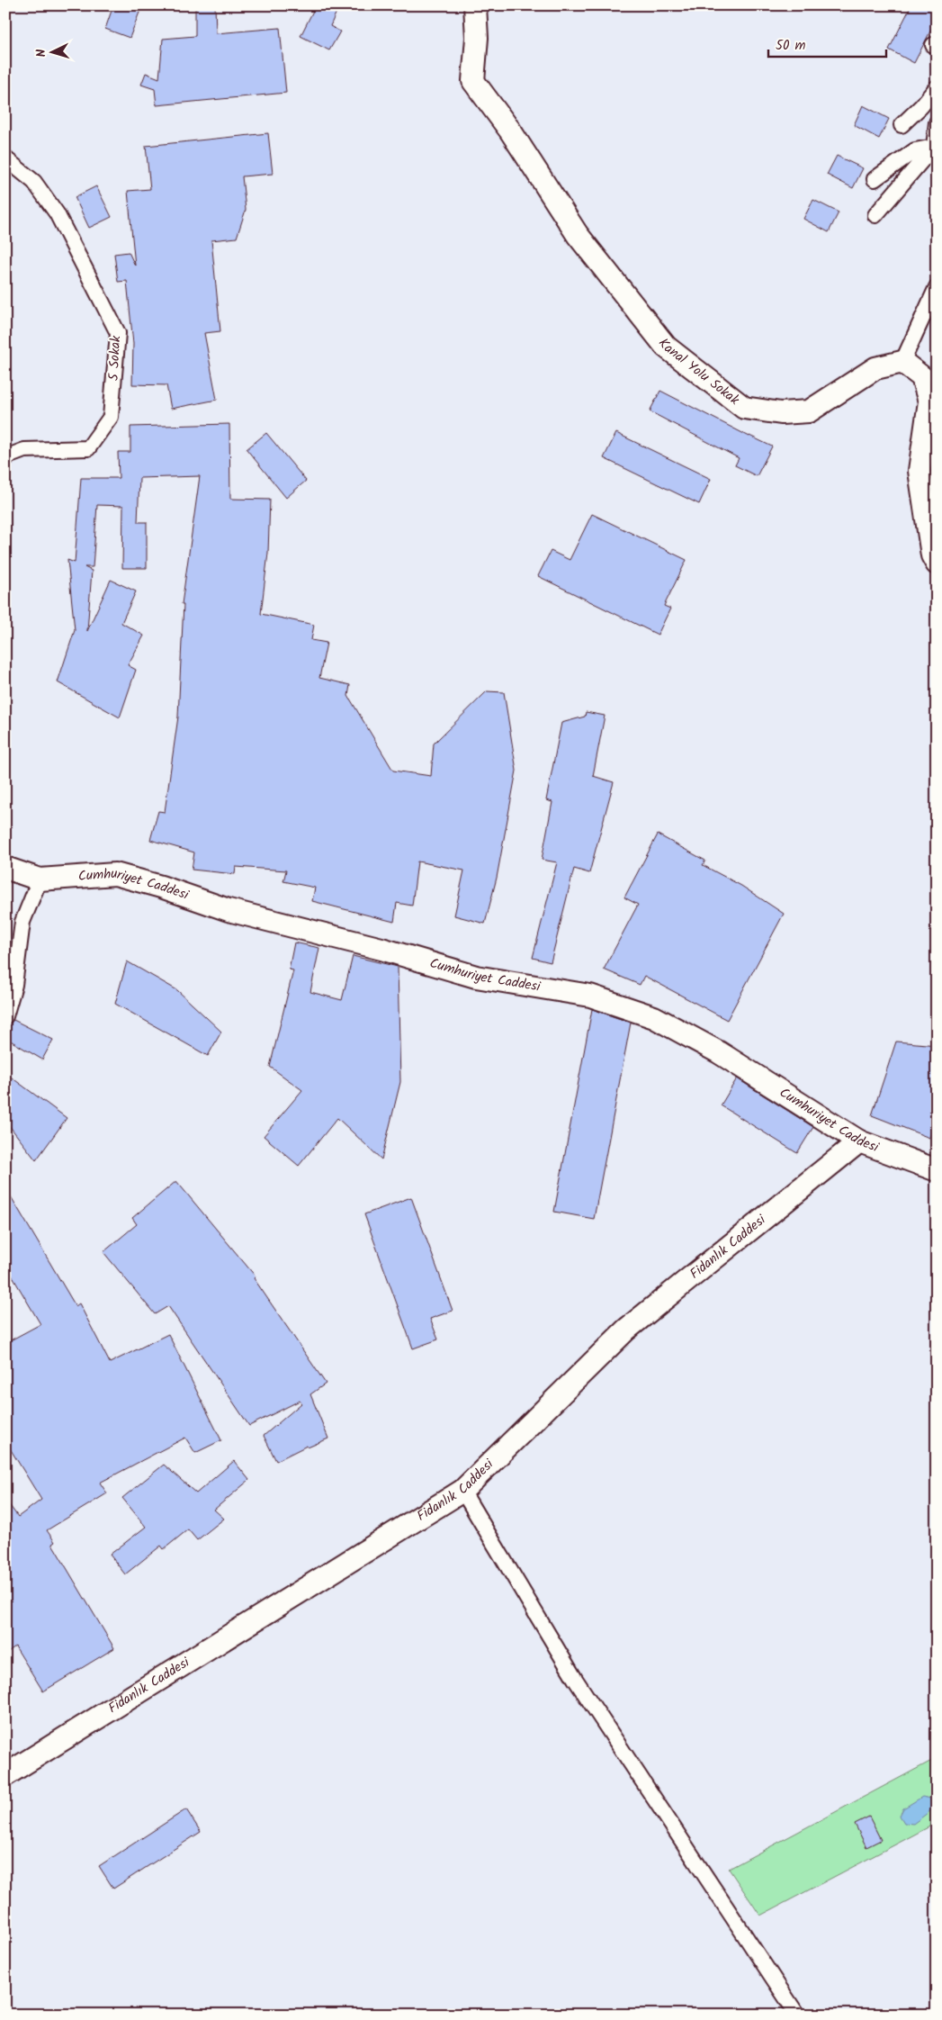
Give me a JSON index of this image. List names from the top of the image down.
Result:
{
  "streets": {
    "street": [
      "5 Sokak",
      "Kanal Yolu Sokak",
      "Cumhuriyet Caddesi",
      "Fidanlık Caddesi"
    ]
  },
  "crossings": [
    ["Cumhuriyet Caddesi", "Fidanlık Caddesi"]
  ],
  "scale_bar": "50 m",
  "north": "left"
}
